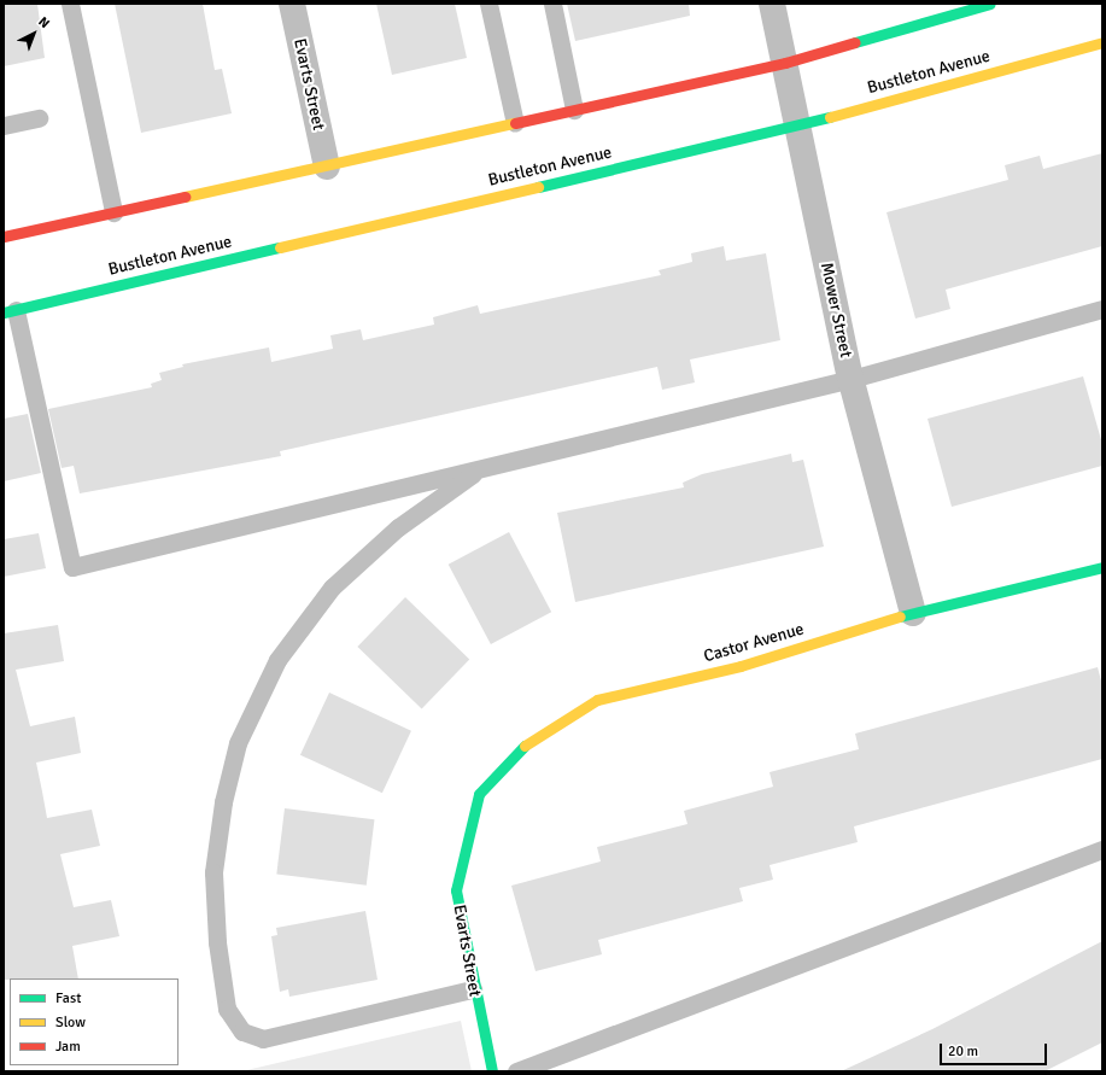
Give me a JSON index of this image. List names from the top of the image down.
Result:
{
  "streets": {
    "main road": ["Bustleton Avenue", "Evarts Street", "Castor Avenue"],
    "street": ["Mower Street"]
  },
  "crossings": [
    ["Bustleton Avenue", "Mower Street"],
    ["Evarts Street", "Castor Avenue"],
    ["Mower Street", "Castor Avenue"]
  ],
  "legend": ["Fast", "Slow", "Jam"],
  "scale_bar": "20 m",
  "north": "top right"
}
